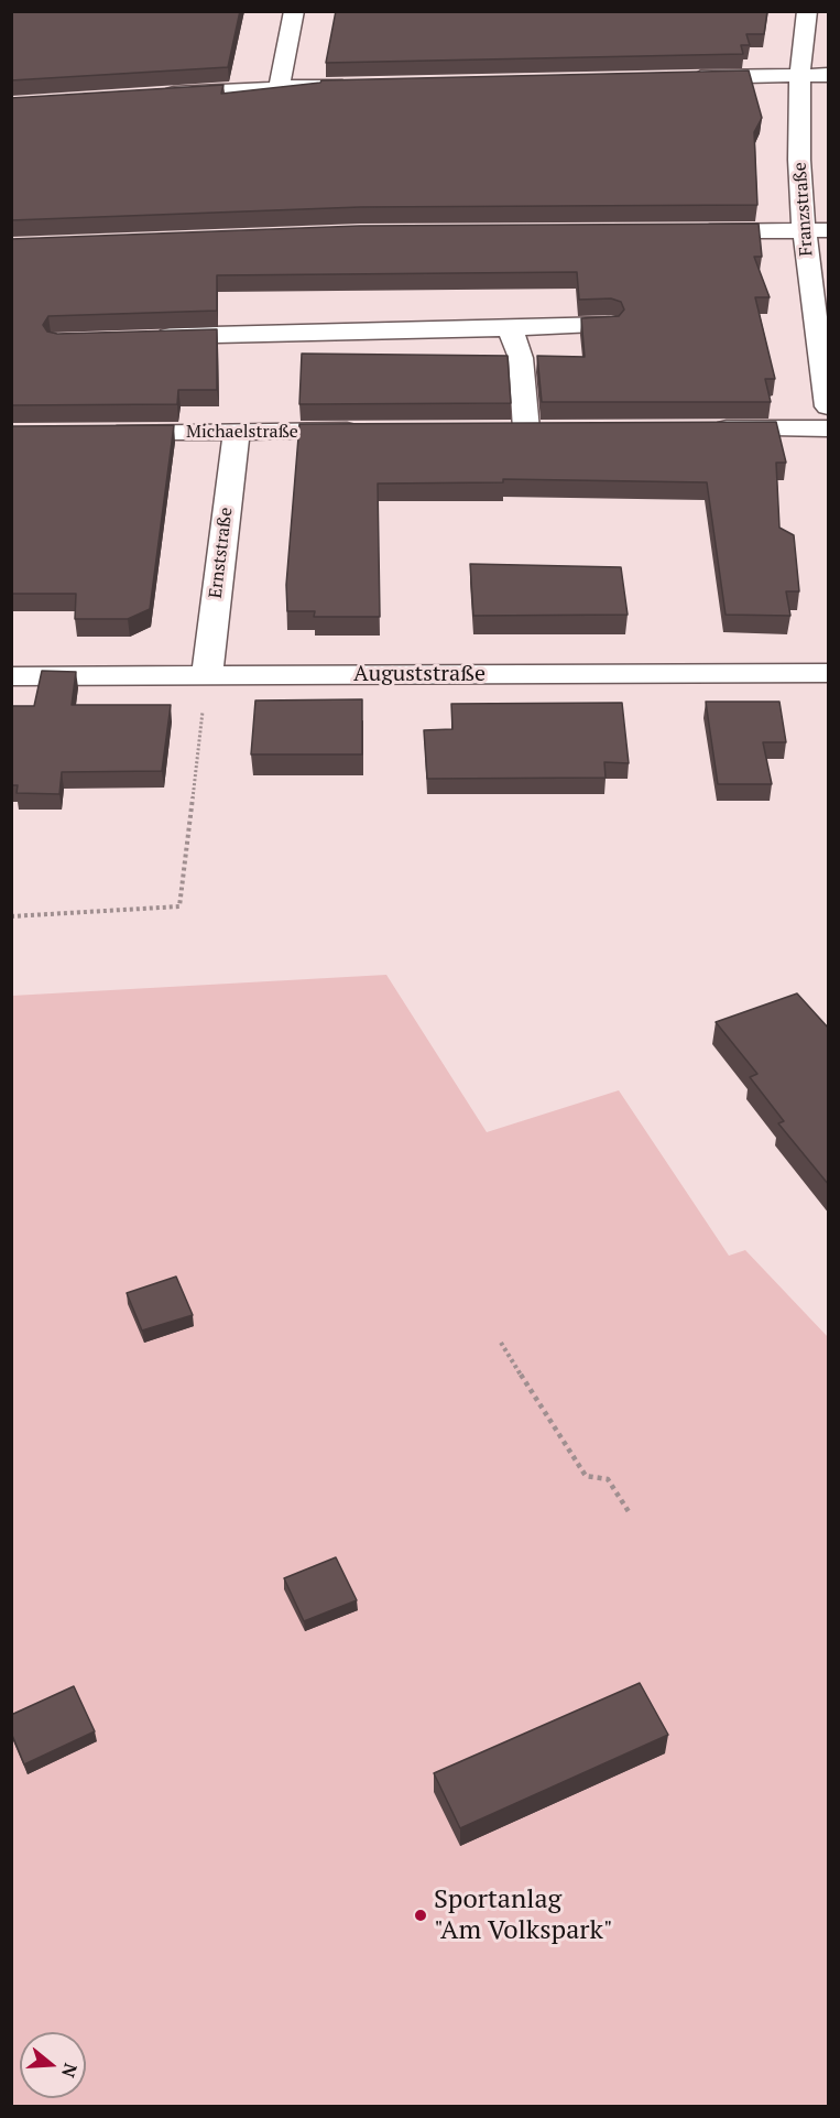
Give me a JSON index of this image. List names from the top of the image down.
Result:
{
  "streets": {
    "street": [
      "Franzstraße",
      "Michaelstraße",
      "Ernststraße",
      "Auguststraße"
    ]
  },
  "crossings": [
    ["Michaelstraße", "Ernststraße"],
    ["Ernststraße", "Auguststraße"]
  ],
  "places": ["Sportanlag \"Am Volkspark\""],
  "north": "right"
}
